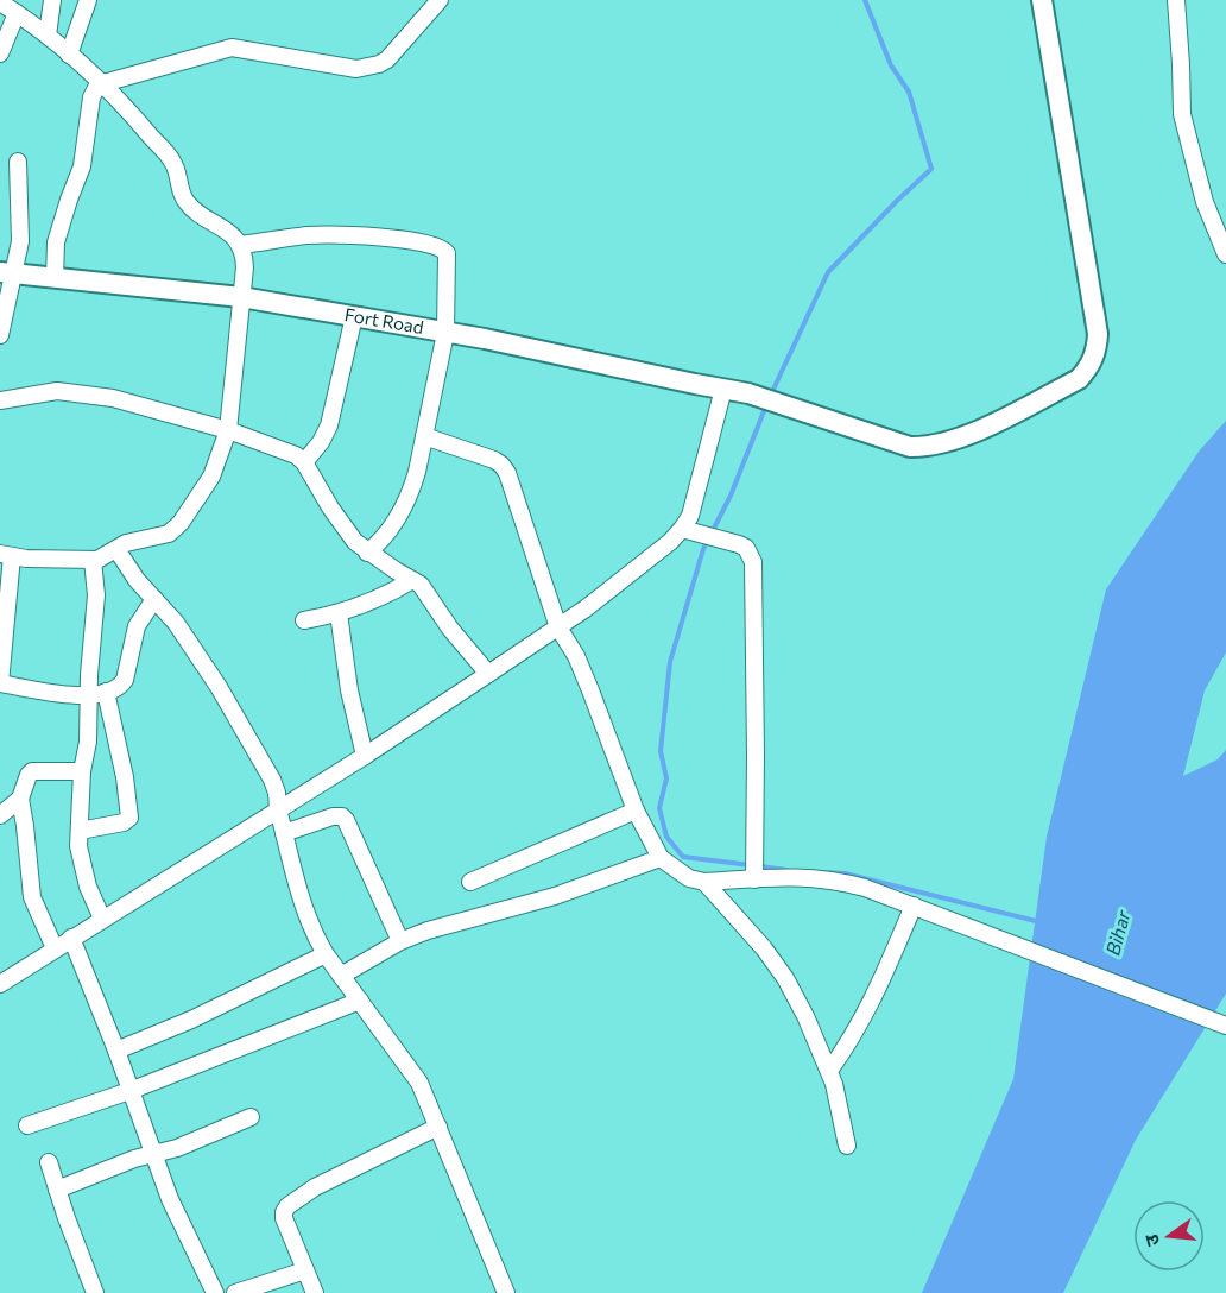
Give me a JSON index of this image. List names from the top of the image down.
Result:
{
  "streets": {
    "main road": ["Fort Road"]
  },
  "water": ["Bihar"],
  "north": "left"
}
